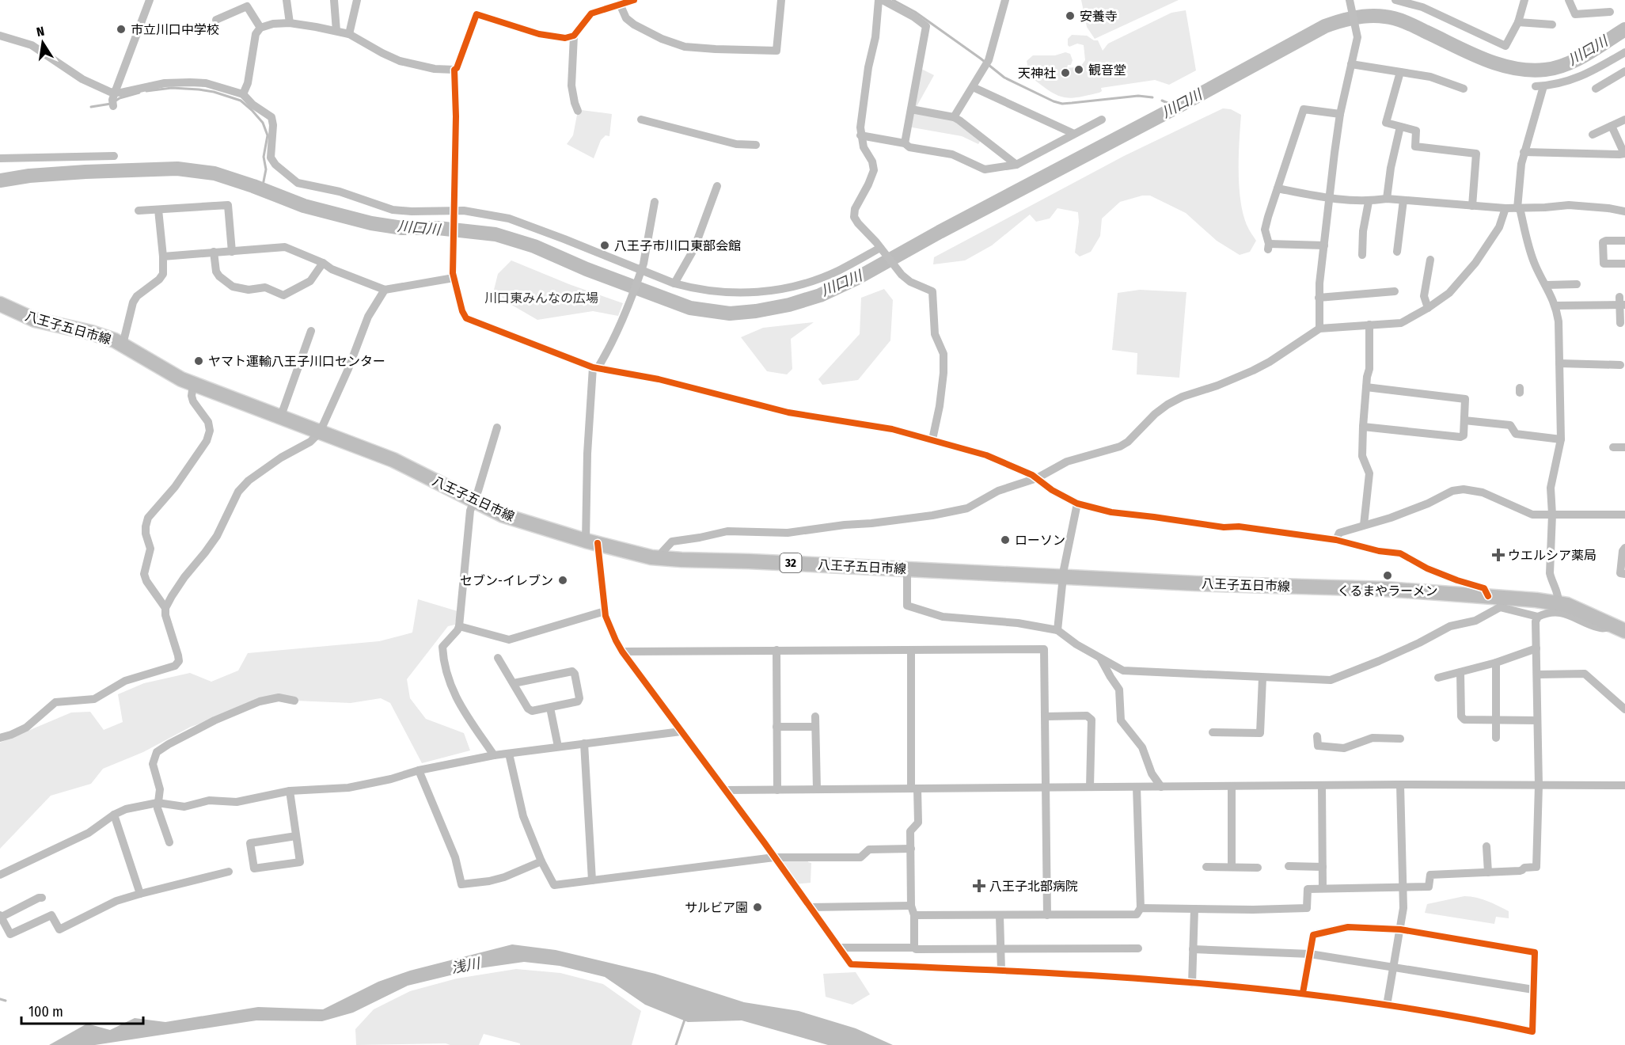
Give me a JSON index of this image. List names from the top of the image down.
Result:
{
  "streets": {
    "main road": ["八王子五日市線", "32"]
  },
  "water": ["川口川", "浅川"],
  "parks": ["川口東みんなの広場"],
  "places": {
    "other": [
      "安養寺",
      "市立川口中学校",
      "観音堂",
      "天神社",
      "八王子市川口東部会館",
      "ヤマト運輸八王子川口センター",
      "ローソン",
      "くるまやラーメン",
      "セブン-イレブン",
      "サルビア園"
    ],
    "health": ["ウエルシア薬局", "八王子北部病院"]
  },
  "scale_bar": "100 m",
  "north": "top"
}
